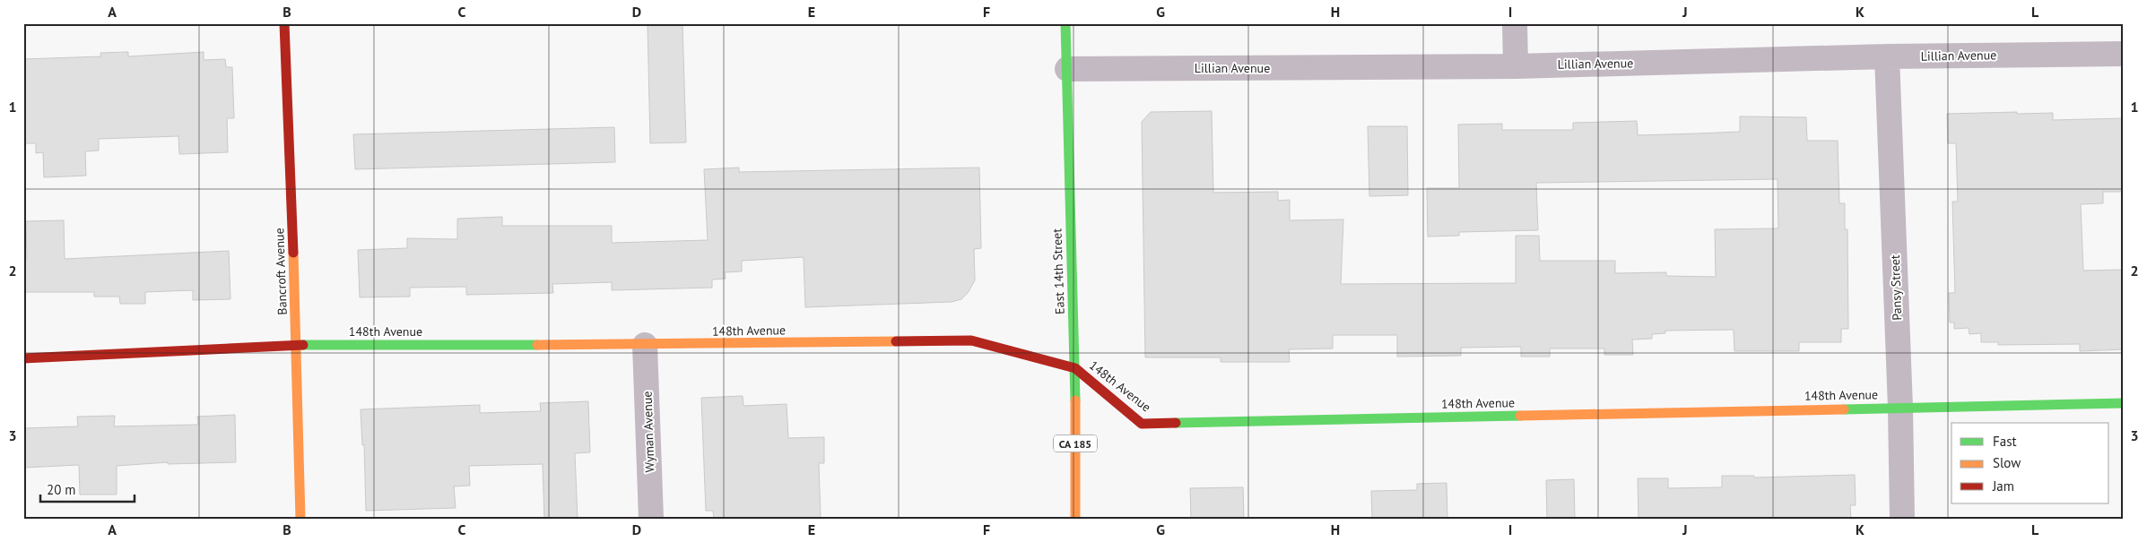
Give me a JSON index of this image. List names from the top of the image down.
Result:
{
  "streets": {
    "street": [
      "Lillian Avenue",
      "Bancroft Avenue",
      "East 14th Street",
      "Pansy Street",
      "148th Avenue",
      "Wyman Avenue",
      "CA 185"
    ]
  },
  "crossings": [
    ["Lillian Avenue", "East 14th Street"],
    ["Lillian Avenue", "Pansy Street"],
    ["Bancroft Avenue", "148th Avenue"],
    ["East 14th Street", "148th Avenue"],
    ["Pansy Street", "148th Avenue"],
    ["148th Avenue", "Wyman Avenue"]
  ],
  "legend": ["Fast", "Slow", "Jam"],
  "scale_bar": "20 m",
  "grid": {
    "columns": [
      "A",
      "B",
      "C",
      "D",
      "E",
      "F",
      "G",
      "H",
      "I",
      "J",
      "K",
      "L"
    ],
    "rows": ["1", "2", "3"]
  }
}
